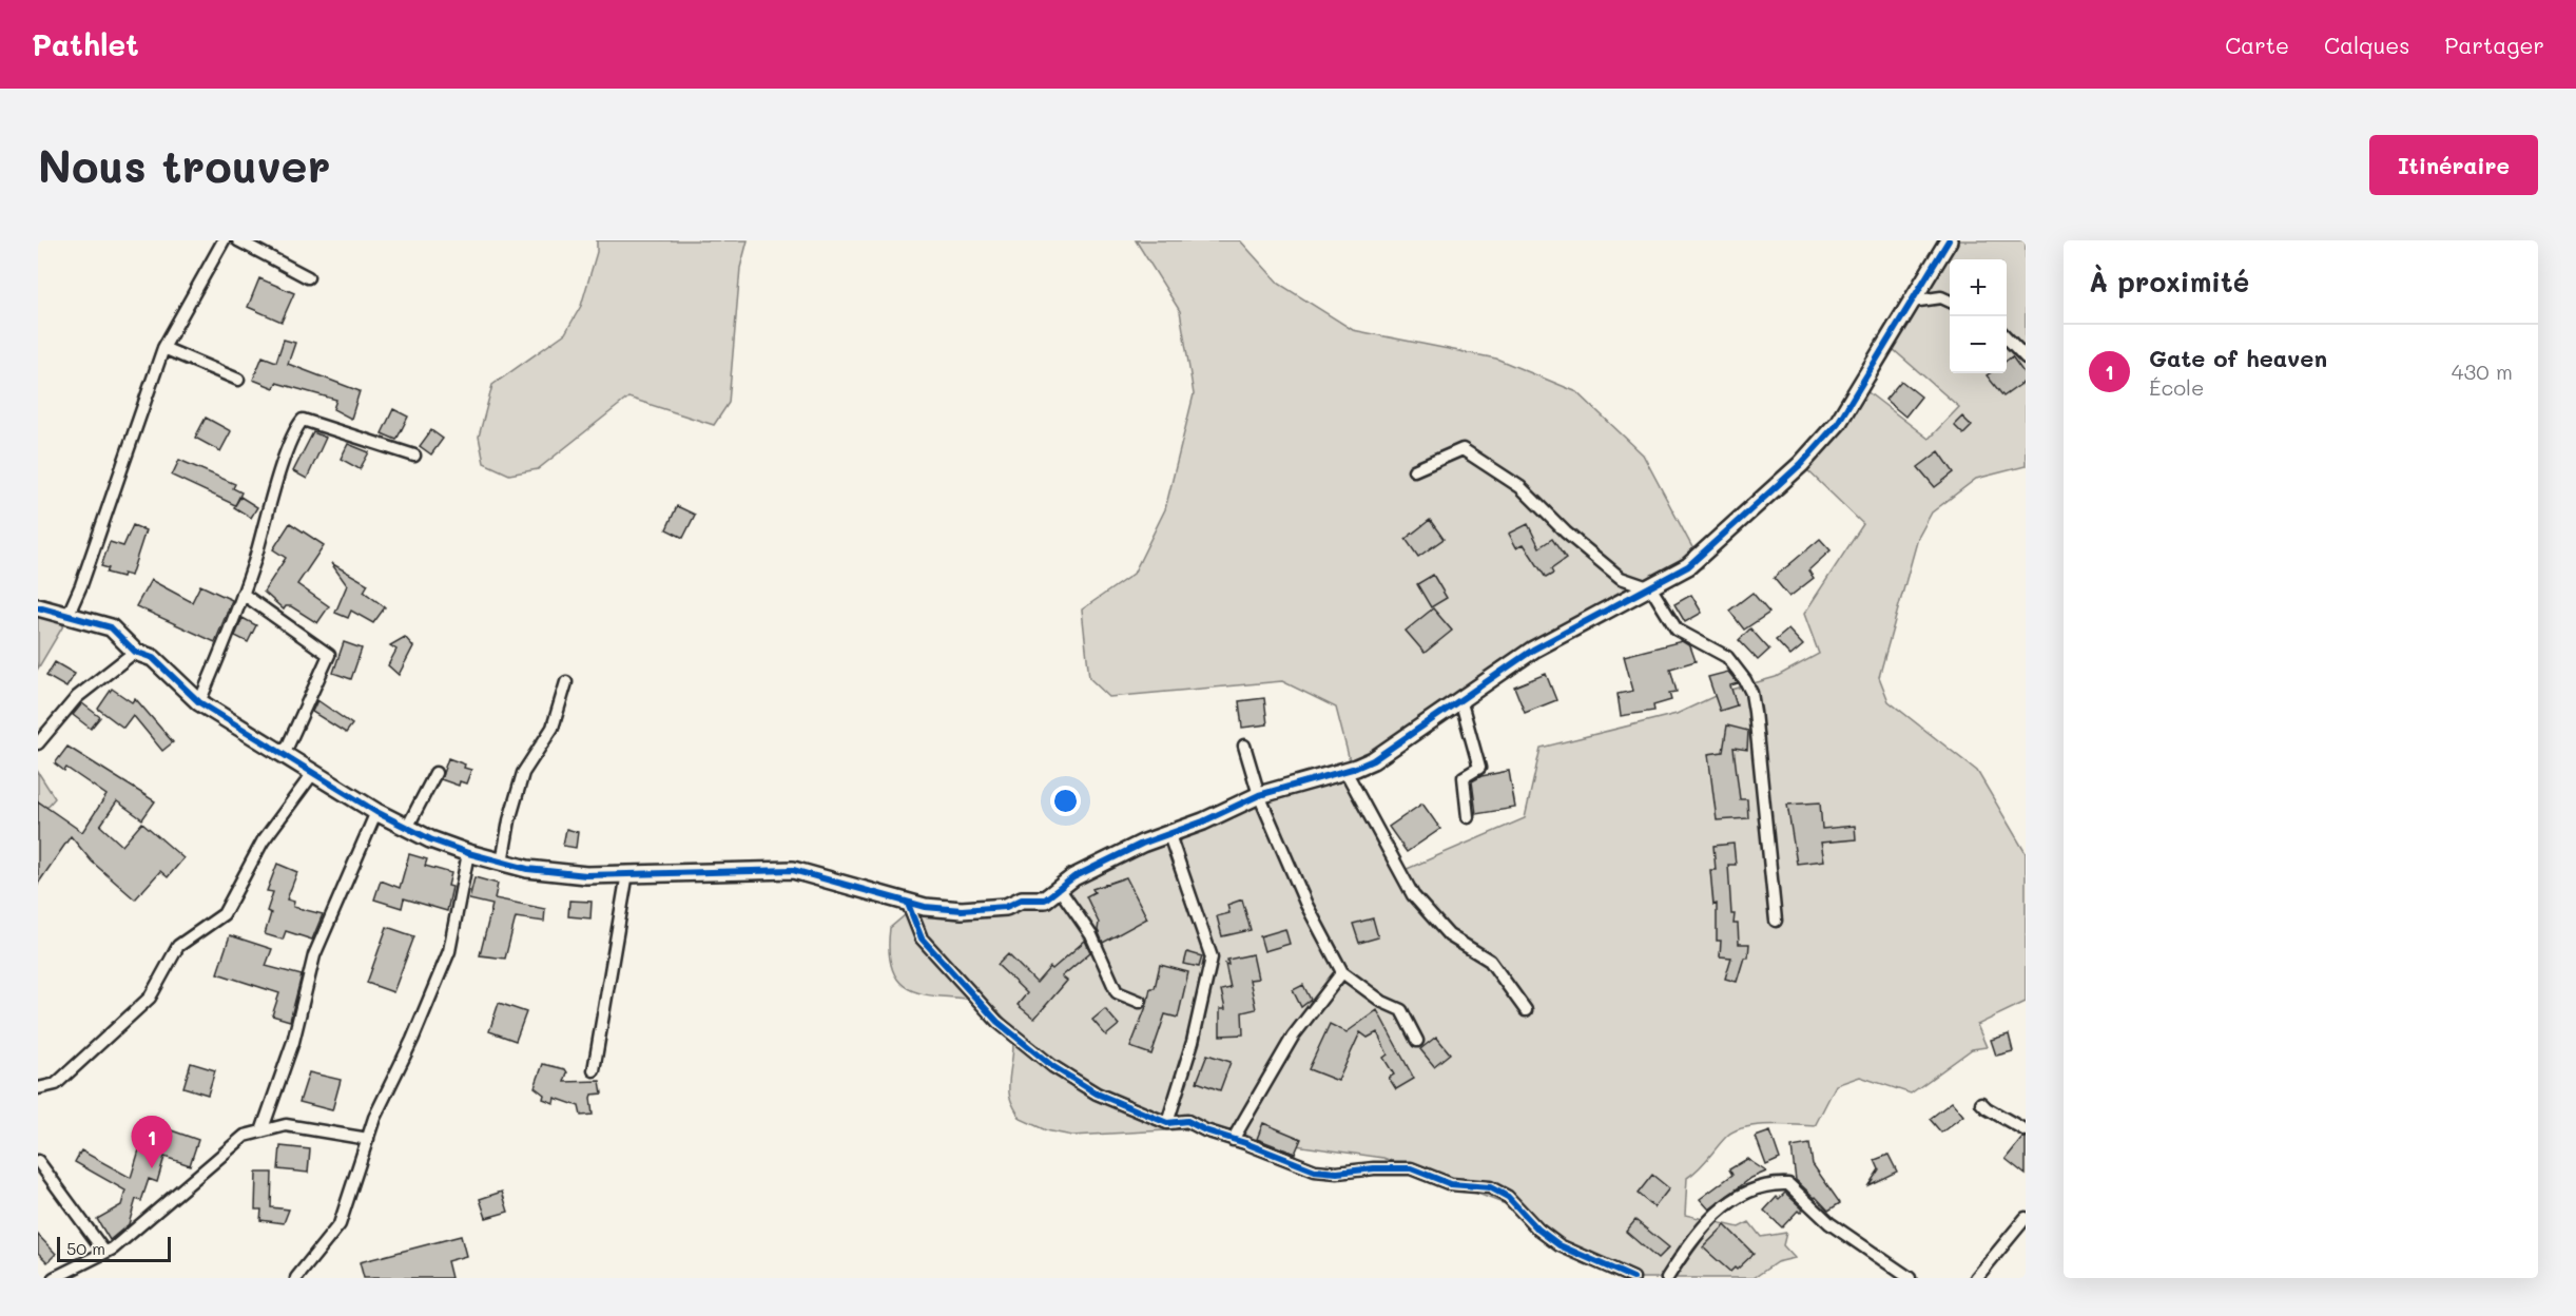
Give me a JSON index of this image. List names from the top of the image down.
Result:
{
  "scale_bar": "50 m",
  "page": {
    "header": "Pathlet",
    "nav": ["Carte", "Calques", "Partager"],
    "buttons": "Itinéraire",
    "title": "Nous trouver",
    "heading": "À proximité",
    "map_buttons": ["+", "−"],
    "list": [
      {
        "mark": "1",
        "name": "Gate of heaven",
        "note": "École",
        "value": "430 m"
      }
    ],
    "pins": "1",
    "scale": "50 m"
  }
}
